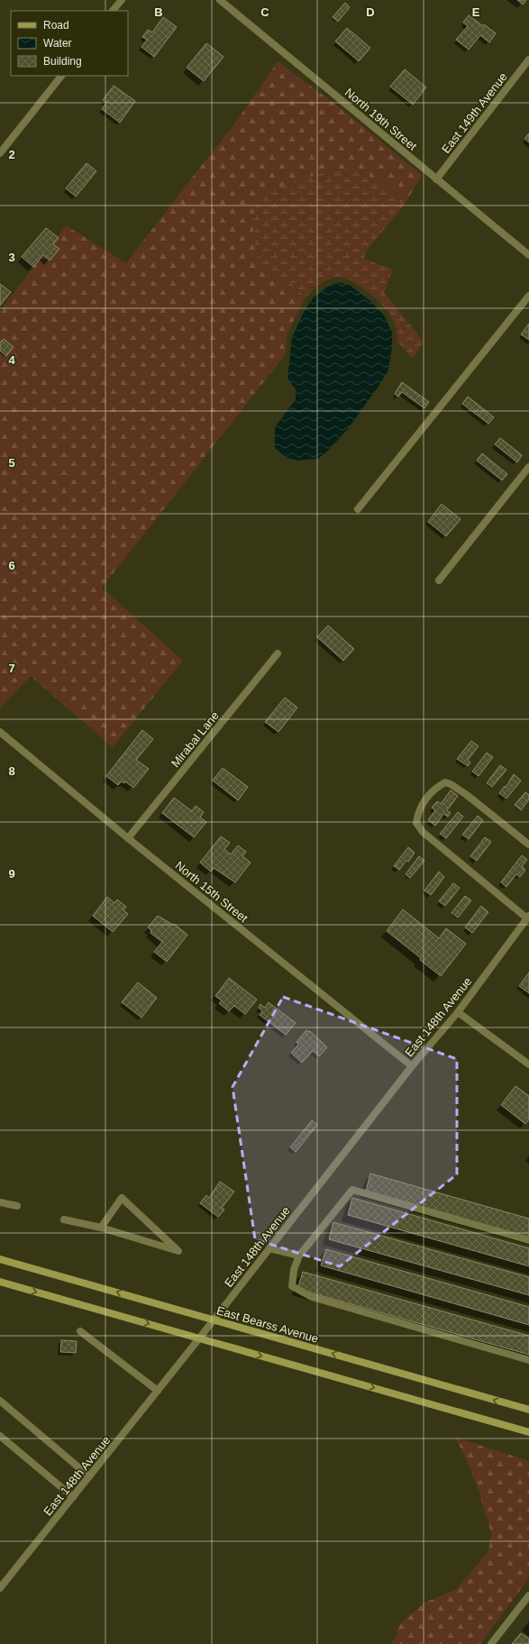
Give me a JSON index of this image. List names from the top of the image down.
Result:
{
  "streets": {
    "main road": ["East Bearss Avenue"],
    "street": [
      "East 149th Avenue",
      "North 19th Street",
      "Mirabal Lane",
      "North 15th Street",
      "East 148th Avenue"
    ]
  },
  "crossings": [
    ["East 149th Avenue", "North 19th Street"],
    ["Mirabal Lane", "North 15th Street"],
    ["North 15th Street", "East 148th Avenue"],
    ["East 148th Avenue", "East Bearss Avenue"]
  ],
  "legend": ["Road", "Water", "Building"],
  "grid": {
    "columns": [
      "B",
      "C",
      "D",
      "E"
    ],
    "rows": [
      "2",
      "3",
      "4",
      "5",
      "6",
      "7",
      "8",
      "9"
    ]
  }
}
